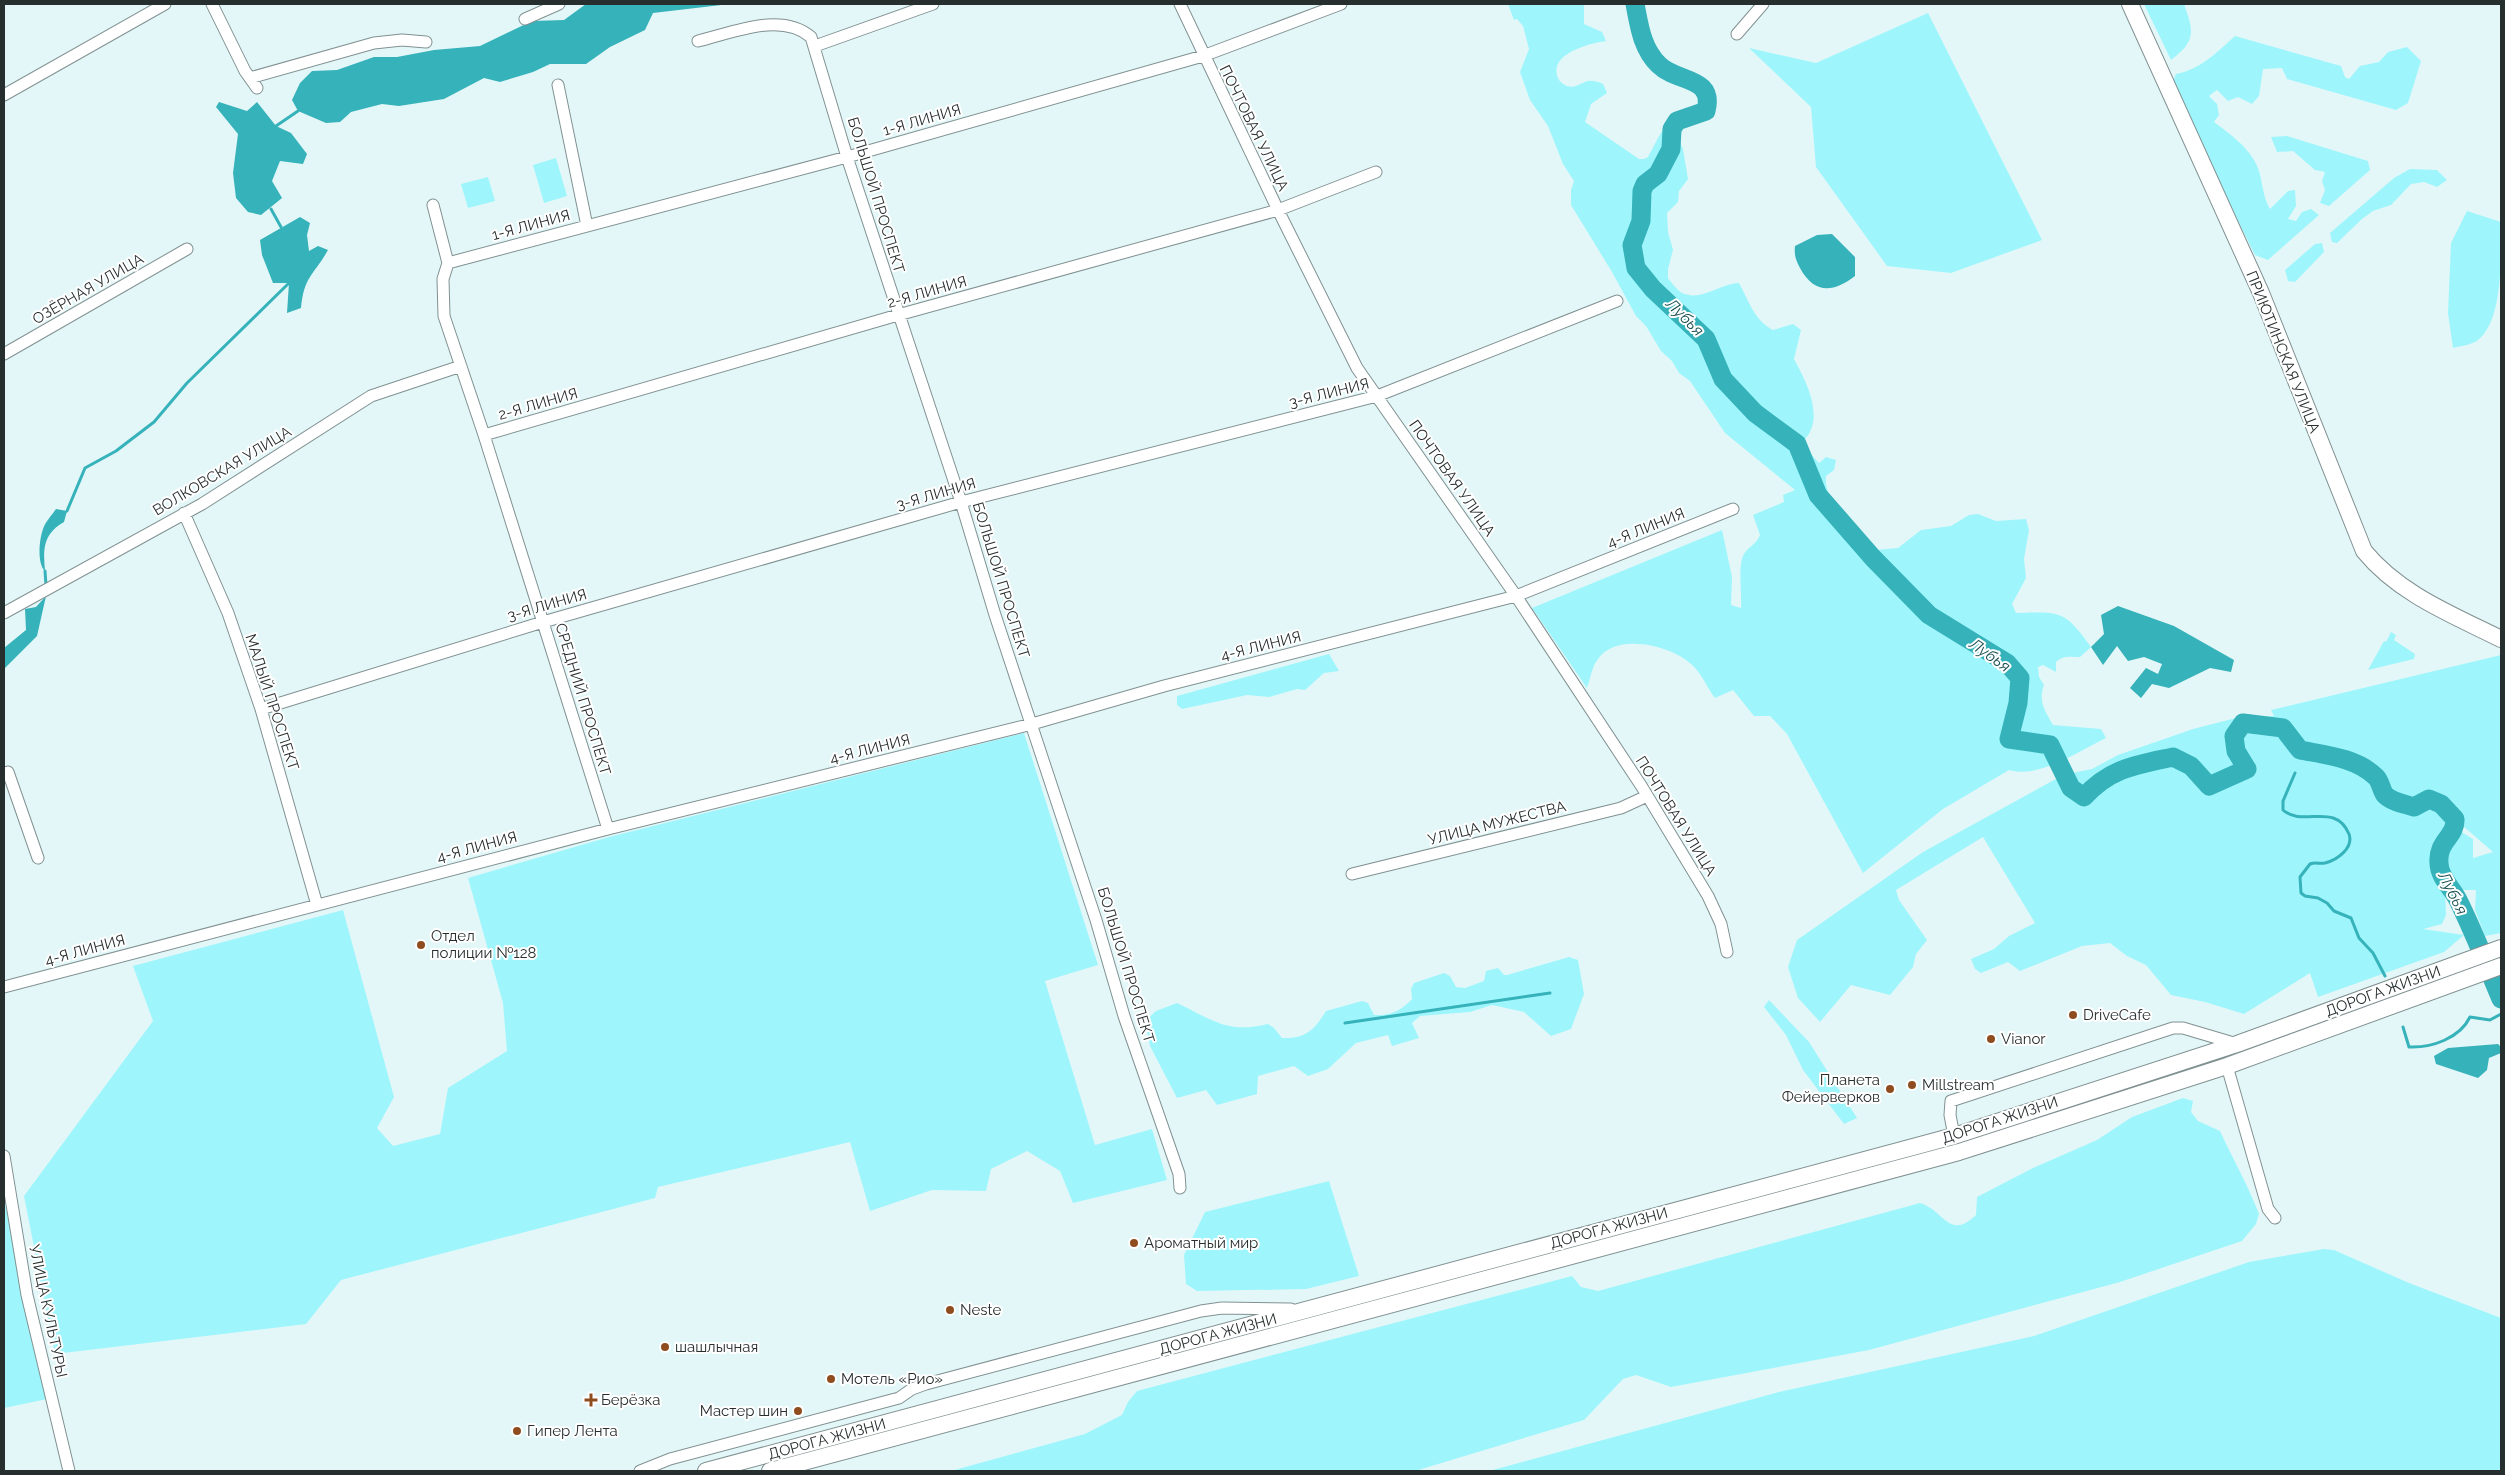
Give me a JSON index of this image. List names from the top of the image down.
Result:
{
  "streets": {
    "main road": ["ПРИЮТИНСКАЯ УЛИЦА", "ДОРОГА ЖИЗНИ"],
    "street": [
      "1-Я ЛИНИЯ",
      "ПОЧТОВАЯ УЛИЦА",
      "БОЛЬШОЙ ПРОСПЕКТ",
      "ОЗЁРНАЯ УЛИЦА",
      "2-Я ЛИНИЯ",
      "3-Я ЛИНИЯ",
      "ВОЛКОВСКАЯ УЛИЦА",
      "4-Я ЛИНИЯ",
      "СРЕДНИЙ ПРОСПЕКТ",
      "МАЛЫЙ ПРОСПЕКТ",
      "УЛИЦА МУЖЕСТВА",
      "УЛИЦА КУЛЬТУРЫ"
    ]
  },
  "crossings": [
    ["1-Я ЛИНИЯ", "ПОЧТОВАЯ УЛИЦА"],
    ["1-Я ЛИНИЯ", "БОЛЬШОЙ ПРОСПЕКТ"],
    ["1-Я ЛИНИЯ", "СРЕДНИЙ ПРОСПЕКТ"],
    ["ПОЧТОВАЯ УЛИЦА", "2-Я ЛИНИЯ"],
    ["ПОЧТОВАЯ УЛИЦА", "3-Я ЛИНИЯ"],
    ["ПОЧТОВАЯ УЛИЦА", "4-Я ЛИНИЯ"],
    ["ПОЧТОВАЯ УЛИЦА", "УЛИЦА МУЖЕСТВА"],
    ["БОЛЬШОЙ ПРОСПЕКТ", "2-Я ЛИНИЯ"],
    ["БОЛЬШОЙ ПРОСПЕКТ", "3-Я ЛИНИЯ"],
    ["БОЛЬШОЙ ПРОСПЕКТ", "4-Я ЛИНИЯ"],
    ["2-Я ЛИНИЯ", "СРЕДНИЙ ПРОСПЕКТ"],
    ["3-Я ЛИНИЯ", "СРЕДНИЙ ПРОСПЕКТ"],
    ["3-Я ЛИНИЯ", "МАЛЫЙ ПРОСПЕКТ"],
    ["ВОЛКОВСКАЯ УЛИЦА", "СРЕДНИЙ ПРОСПЕКТ"],
    ["ВОЛКОВСКАЯ УЛИЦА", "МАЛЫЙ ПРОСПЕКТ"],
    ["4-Я ЛИНИЯ", "СРЕДНИЙ ПРОСПЕКТ"],
    ["4-Я ЛИНИЯ", "МАЛЫЙ ПРОСПЕКТ"]
  ],
  "water": ["Лубья"],
  "places": {
    "other": [
      "Отдел полиции №128",
      "DriveCafe",
      "Vianor",
      "Millstream",
      "Планета Фейерверков",
      "Ароматный мир",
      "Neste",
      "шашлычная",
      "Мотель «Рио»",
      "Мастер шин",
      "Гипер Лента"
    ],
    "health": ["Берёзка"]
  }
}
